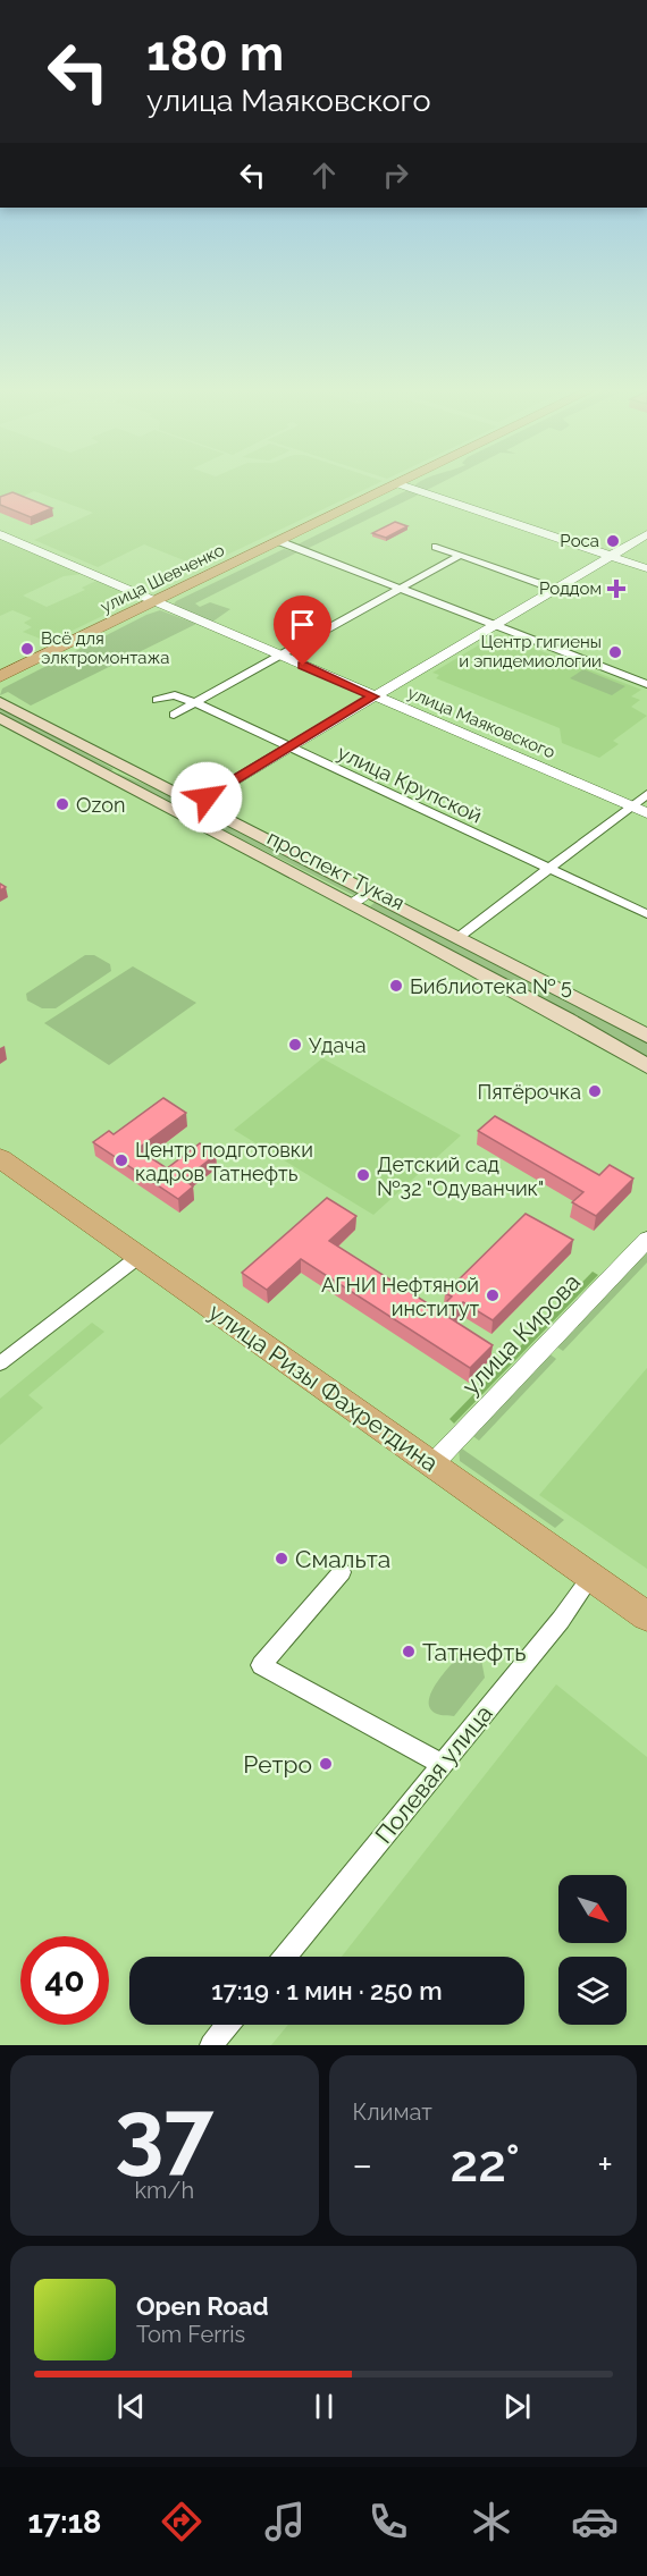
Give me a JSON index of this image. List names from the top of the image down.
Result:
{
  "streets": {
    "main road": ["улица Шевченко", "проспект Тукая", "улица Ризы Фахретдина"],
    "street": [
      "улица Маяковского",
      "улица Крупской",
      "улица Кирова",
      "Полевая улица"
    ]
  },
  "crossings": [
    ["улица Шевченко", "улица Маяковского"],
    ["улица Кирова", "улица Ризы Фахретдина"],
    ["улица Ризы Фахретдина", "Полевая улица"]
  ],
  "places": {
    "other": [
      "Роса",
      "Всё для элктромонтажа",
      "Центр гигиены и эпидемиологии",
      "Ozon",
      "Библиотека № 5",
      "Удача",
      "Пятёрочка",
      "Центр подготовки кадров Татнефть",
      "Детский сад №32 \"Одуванчик\"",
      "АГНИ Нефтяной институт",
      "Смальта",
      "Татнефть",
      "Ретро"
    ],
    "health": ["Роддом"]
  },
  "north": "bottom right",
  "page": {
    "turn": ["180 m", "улица Маяковского"],
    "limit": "40",
    "trip": "17:19 · 1 мин · 250 m",
    "tile": [
      ["37", "km/h"],
      "Климат"
    ],
    "heat": ["−", "22°", "+"],
    "song": ["Open Road", "Tom Ferris"],
    "tabs": "17:18"
  }
}
